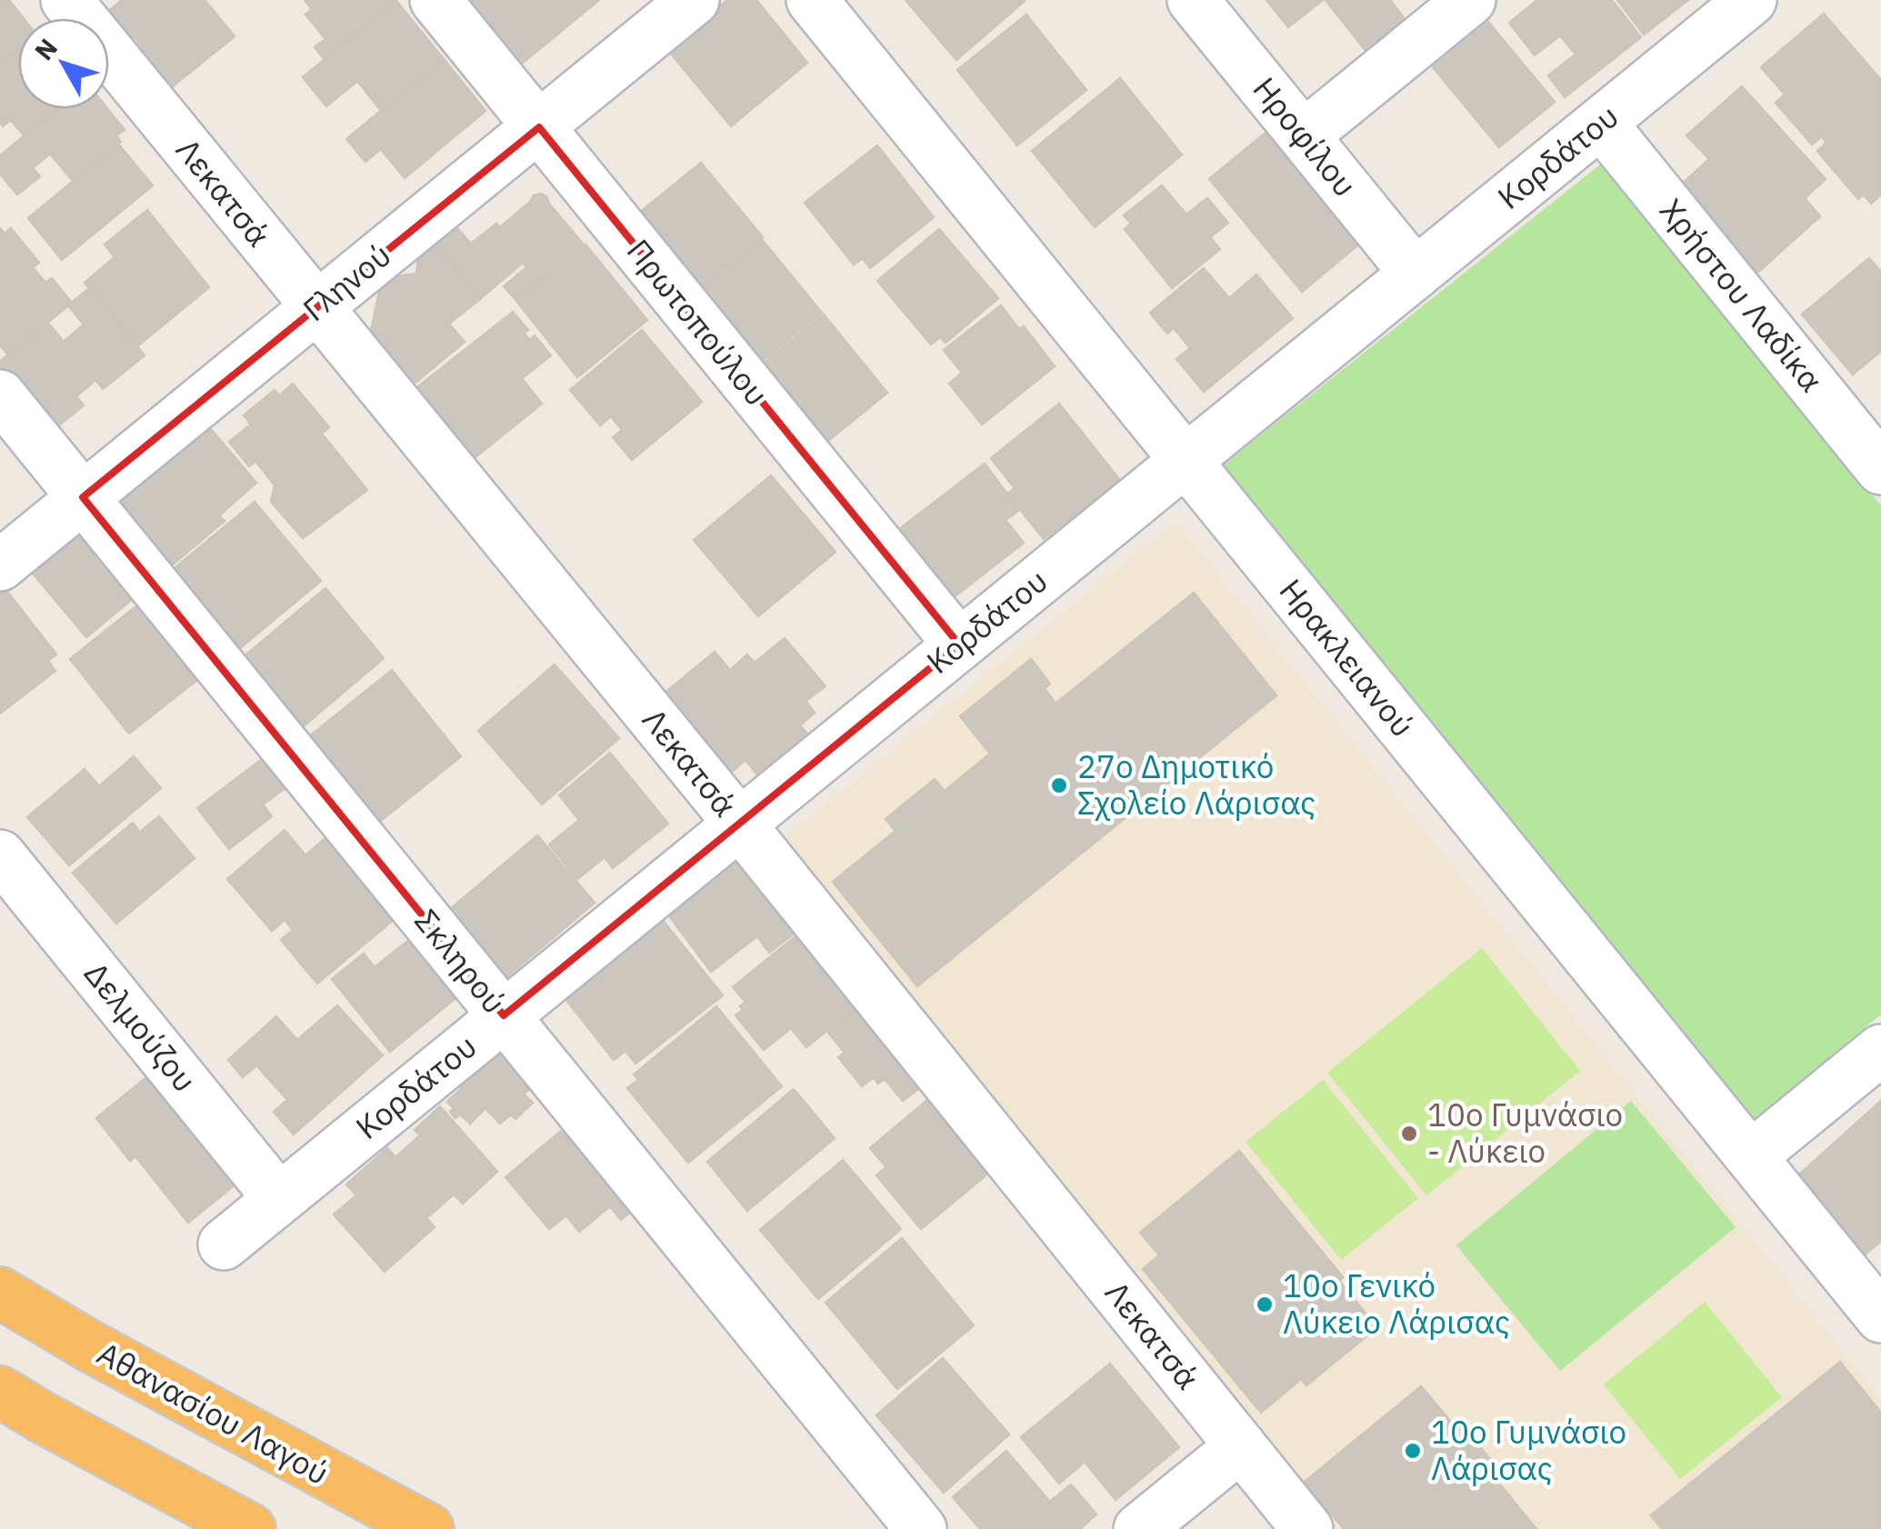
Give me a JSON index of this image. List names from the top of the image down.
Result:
{
  "streets": {
    "highway": ["Αθανασίου Λαγού"],
    "street": [
      "Ηροφίλου",
      "Κορδάτου",
      "Λεκατσά",
      "Γληνού",
      "Χρήστου Λαδίκα",
      "Πρωτοπούλου",
      "Ηρακλειανού",
      "Σκληρού",
      "Δελμούζου"
    ]
  },
  "crossings": [
    ["Ηροφίλου", "Κορδάτου"],
    ["Κορδάτου", "Λεκατσά"],
    ["Κορδάτου", "Χρήστου Λαδίκα"],
    ["Κορδάτου", "Πρωτοπούλου"],
    ["Κορδάτου", "Ηρακλειανού"],
    ["Κορδάτου", "Σκληρού"],
    ["Κορδάτου", "Δελμούζου"],
    ["Λεκατσά", "Γληνού"],
    ["Γληνού", "Πρωτοπούλου"],
    ["Γληνού", "Σκληρού"]
  ],
  "places": [
    "27ο Δημοτικό Σχολείο Λάρισας",
    "10ο Γυμνάσιο - Λύκειο",
    "10ο Γενικό Λύκειο Λάρισας",
    "10o Γυμνάσιο Λάρισας"
  ],
  "north": "top left"
}
